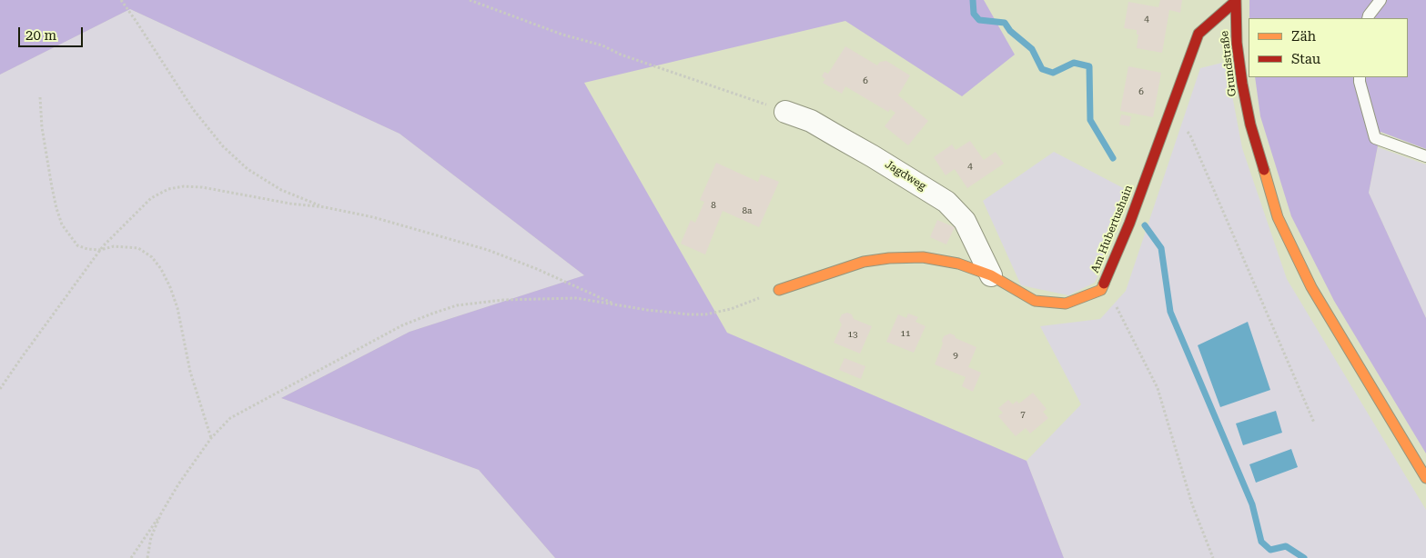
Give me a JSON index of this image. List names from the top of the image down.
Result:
{
  "streets": {
    "street": ["Grundstraße", "Jagdweg", "Am Hubertushain"]
  },
  "crossings": [
    ["Grundstraße", "Am Hubertushain"],
    ["Jagdweg", "Am Hubertushain"]
  ],
  "house_numbers": [
    "4",
    "6",
    "6",
    "4",
    "8",
    "8a",
    "11",
    "13",
    "9",
    "7"
  ],
  "legend": ["Zäh", "Stau"],
  "scale_bar": "20 m"
}
